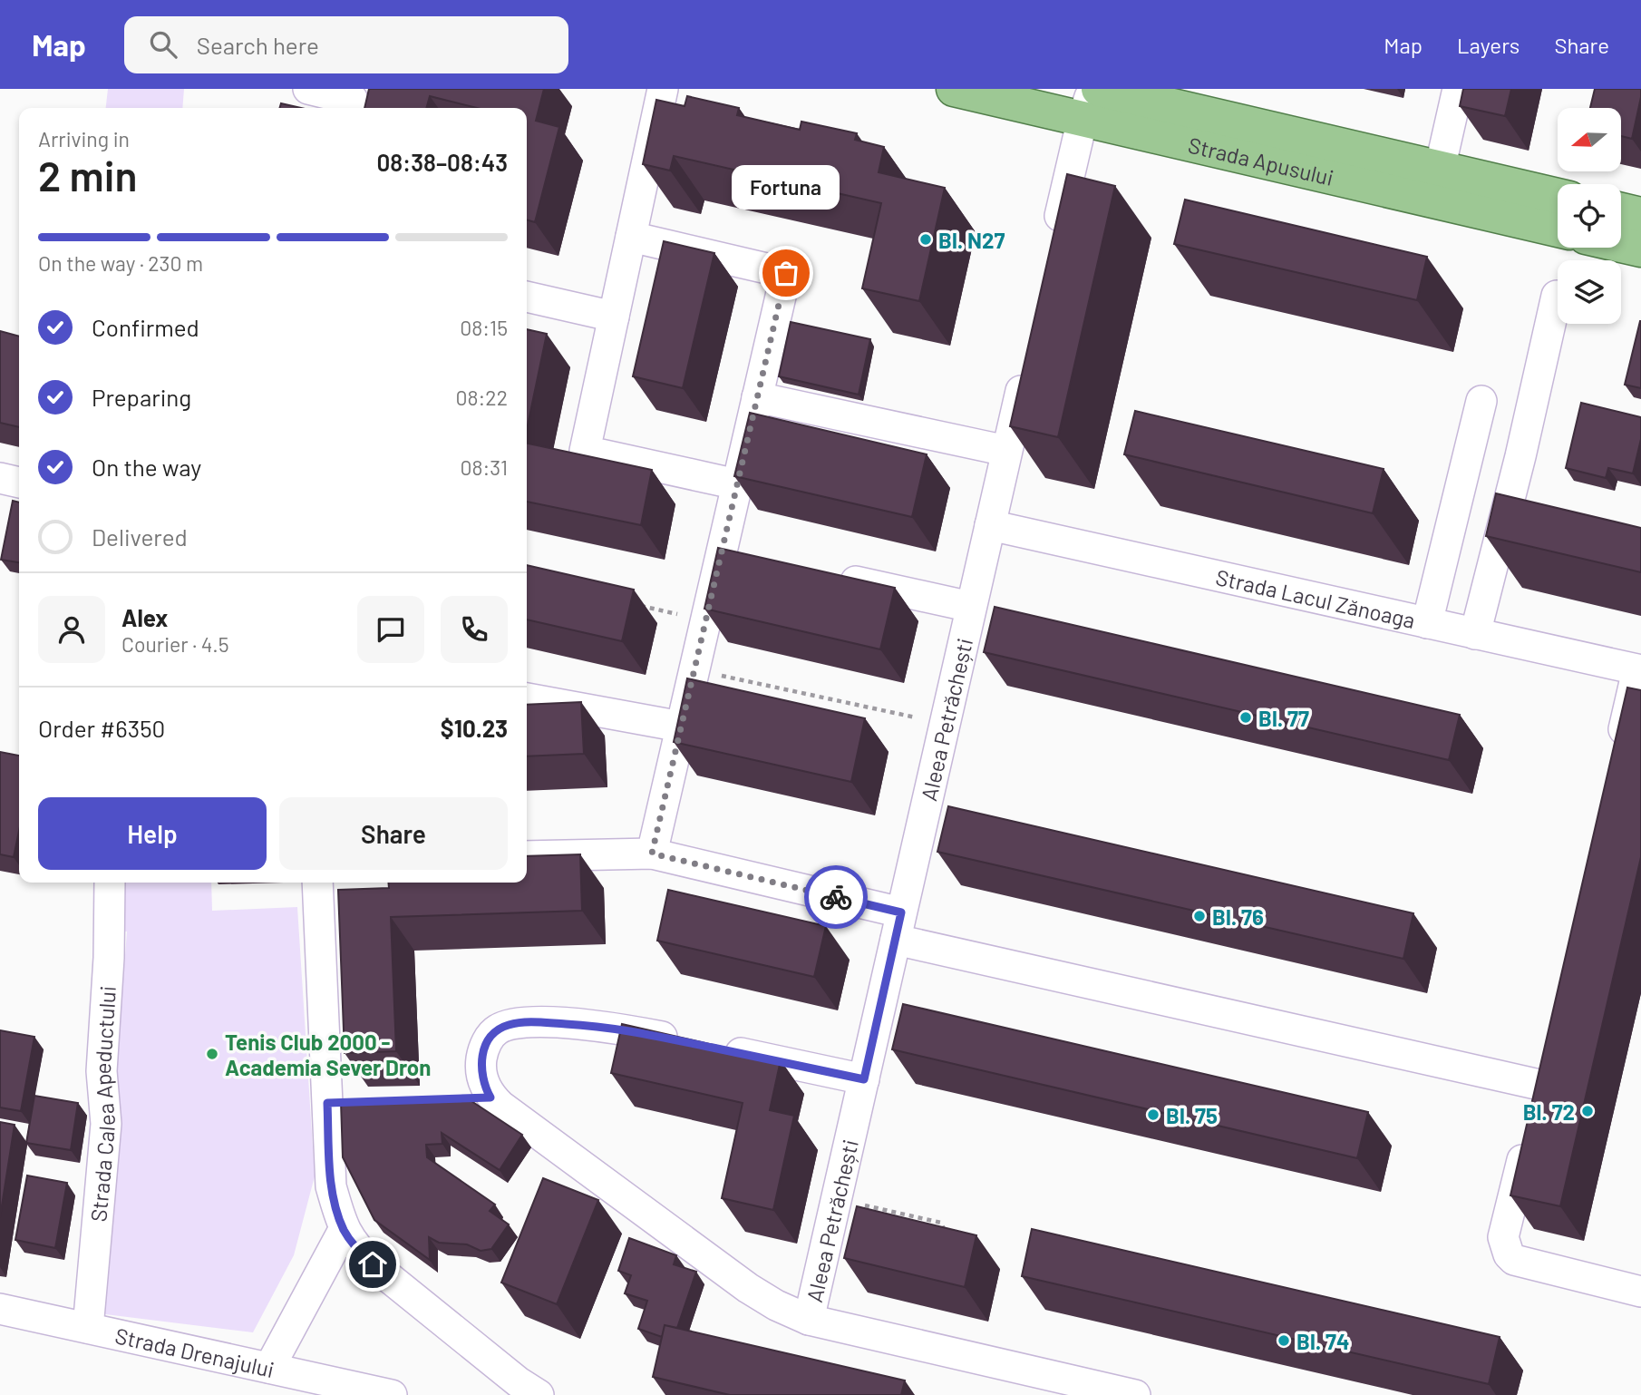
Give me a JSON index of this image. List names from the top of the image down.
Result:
{
  "streets": {
    "main road": ["Strada Apusului"],
    "street": [
      "Strada Lacul Zănoaga",
      "Aleea Petrăchești",
      "Strada Calea Apeductului",
      "Strada Drenajului"
    ]
  },
  "crossings": [
    ["Strada Lacul Zănoaga", "Aleea Petrăchești"],
    ["Strada Calea Apeductului", "Strada Drenajului"]
  ],
  "places": [
    "Bl. N27",
    "Fortuna",
    "Bl. 77",
    "Bl. 76",
    "Tenis Club 2000 - Academia Sever Dron",
    "Bl. 72",
    "Bl. 75",
    "Bl. 74"
  ],
  "north": "left",
  "page": {
    "header": "Map",
    "search": "Search here",
    "nav": ["Map", "Layers", "Share"],
    "heading": ["2 min", "Arriving in", "08:38–08:43"],
    "panel": [
      "Alex",
      "Courier · 4.5",
      "Order #6350",
      "$10.23"
    ],
    "bubble": "Fortuna",
    "bar": "On the way · 230 m",
    "list": [
      ["Confirmed", "08:15"],
      ["Preparing", "08:22"],
      ["On the way", "08:31"],
      "Delivered"
    ],
    "buttons": ["Help", "Share"]
  }
}
